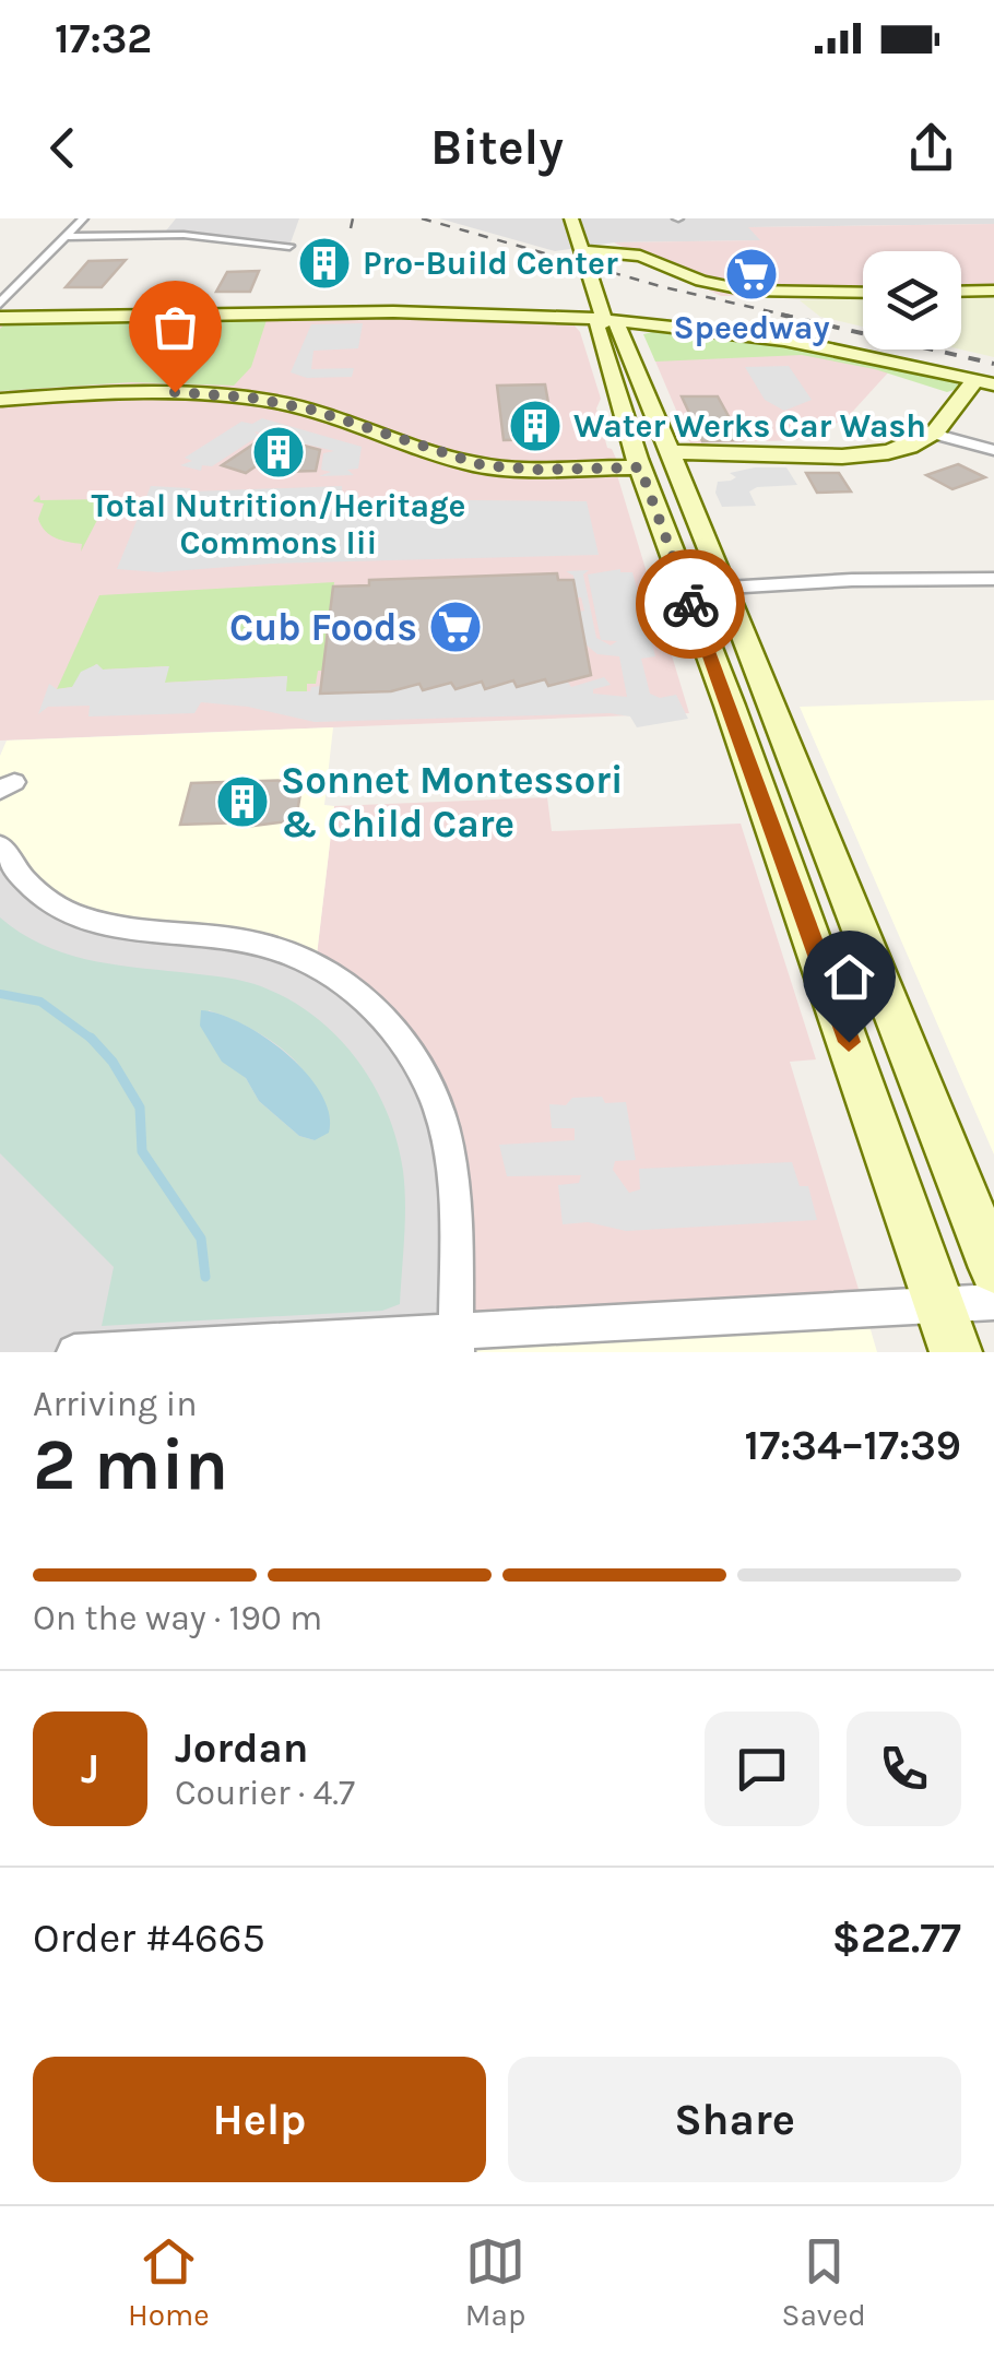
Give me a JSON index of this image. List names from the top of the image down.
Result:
{
  "places": {
    "building": [
      "Pro-Build Center",
      "Water Werks Car Wash",
      "Total Nutrition/Heritage Commons Iii",
      "Sonnet Montessori & Child Care"
    ],
    "supermarket": ["Speedway", "Cub Foods"]
  },
  "page": {
    "status": "17:32",
    "header": "Bitely",
    "heading": ["2 min", "Arriving in", "17:34–17:39"],
    "panel": [
      "Jordan",
      "Courier · 4.7",
      "Order #4665",
      "$22.77"
    ],
    "bar": "On the way · 190 m",
    "round": "J",
    "buttons": ["Help", "Share"],
    "tabs": ["Home", "Map", "Saved"]
  }
}
